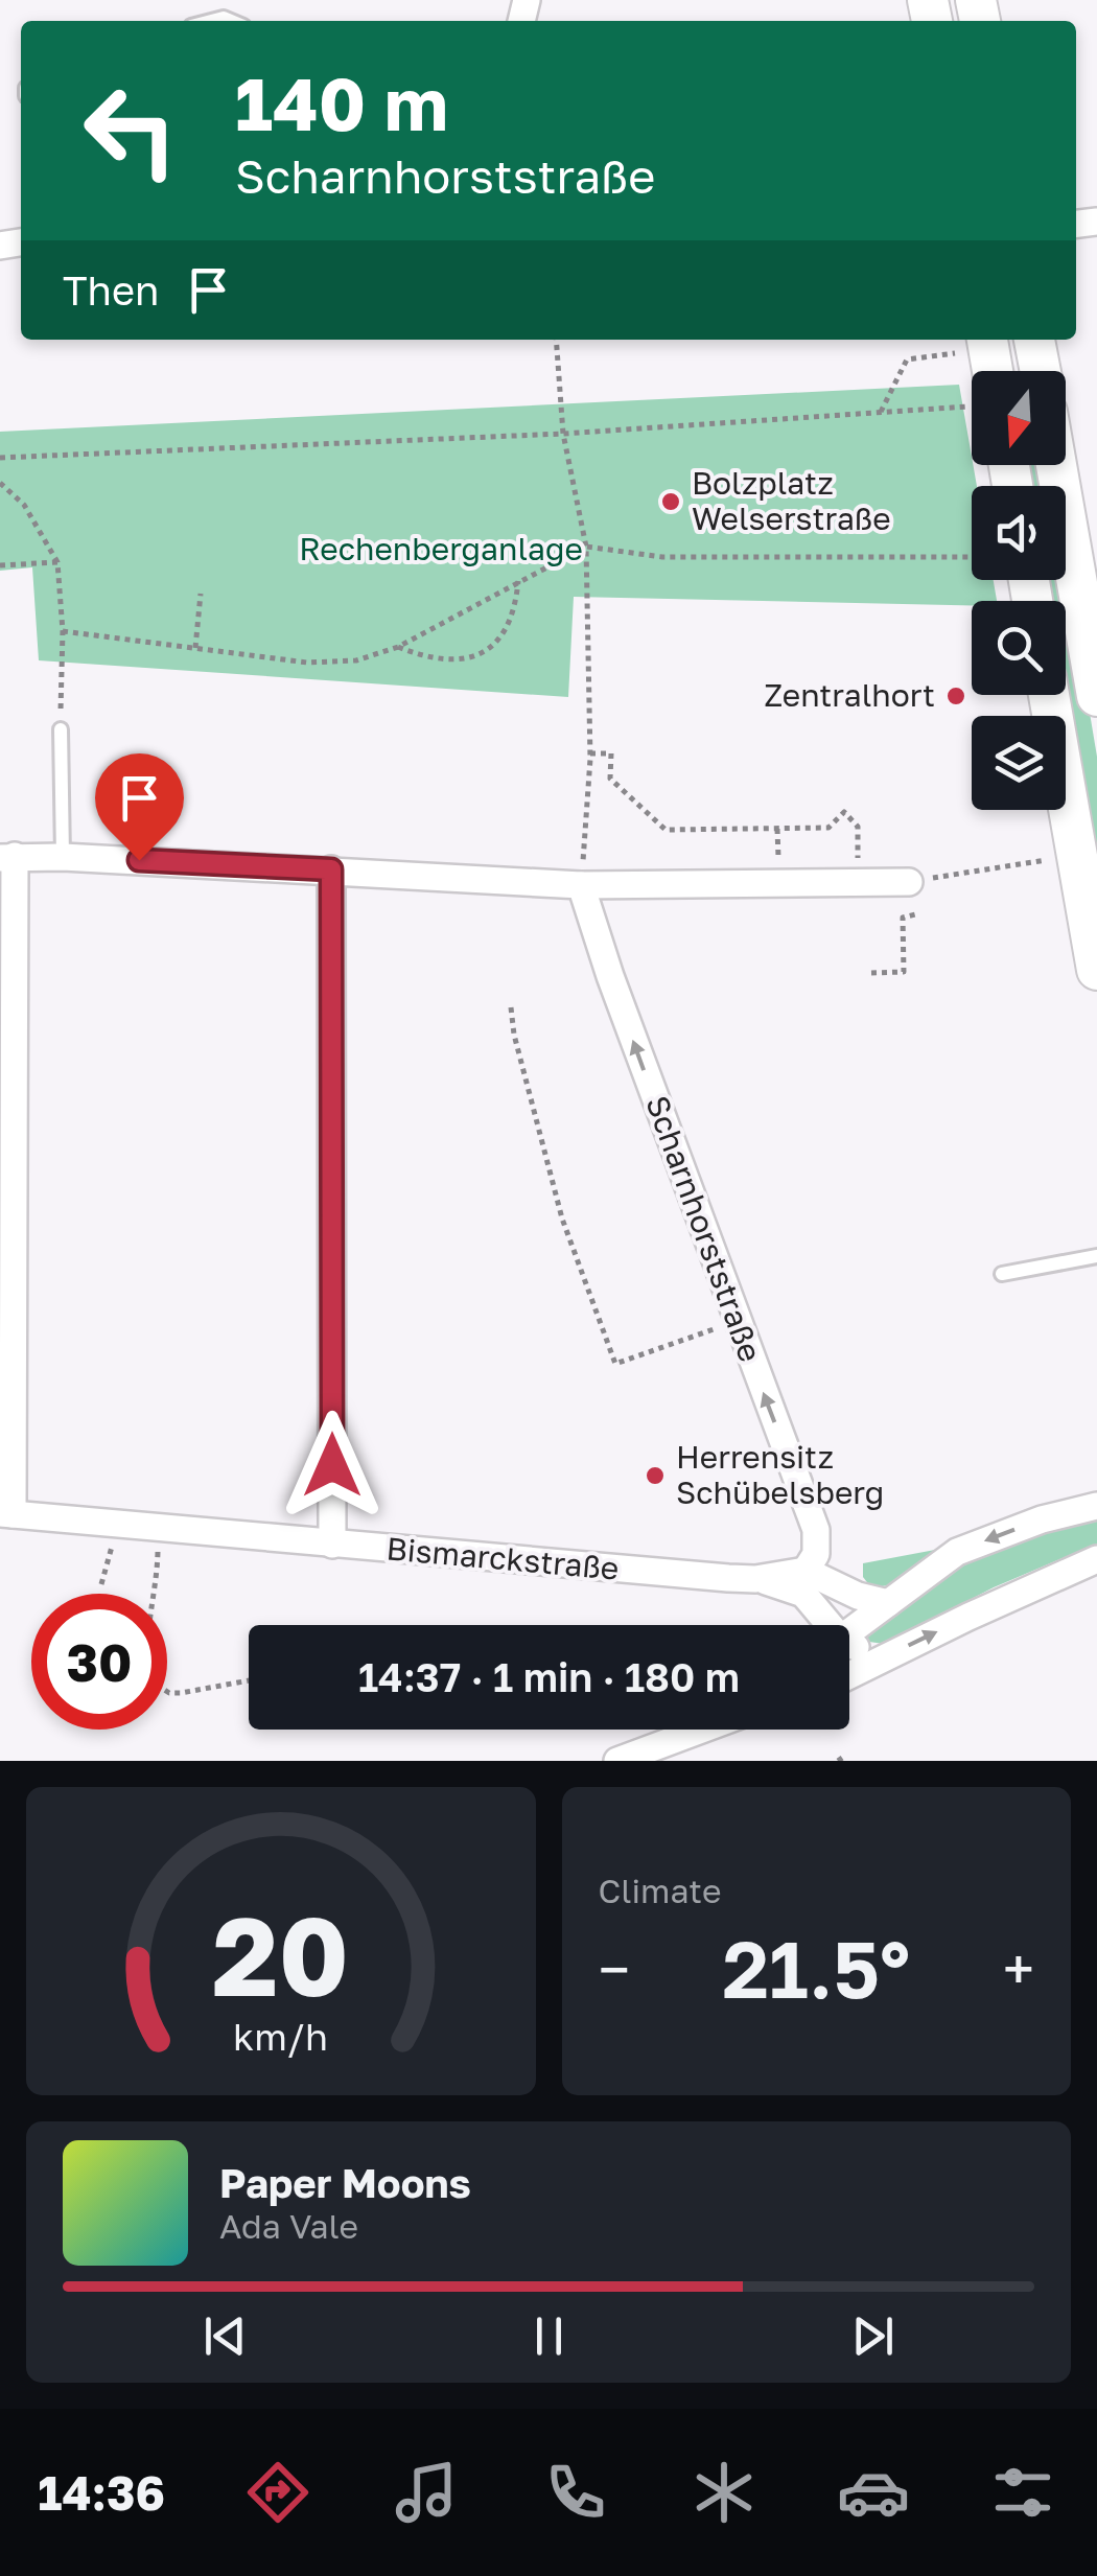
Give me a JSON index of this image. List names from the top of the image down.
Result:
{
  "streets": {
    "street": ["Scharnhorststraße", "Bismarckstraße"]
  },
  "crossings": [
    ["Scharnhorststraße", "Bismarckstraße"]
  ],
  "one_way": ["Scharnhorststraße"],
  "parks": ["Rechenberganlage"],
  "places": ["Bolzplatz Welserstraße", "Zentralhort", "Herrensitz Schübelsberg"],
  "north": "bottom",
  "page": {
    "turn": ["140 m", "Scharnhorststraße"],
    "then": "Then",
    "limit": "30",
    "trip": "14:37 · 1 min · 180 m",
    "tile": "Climate",
    "heat": ["−", "21.5°", "+"],
    "song": ["Paper Moons", "Ada Vale"],
    "tabs": "14:36",
    "gauge": ["20", "km/h"]
  }
}
